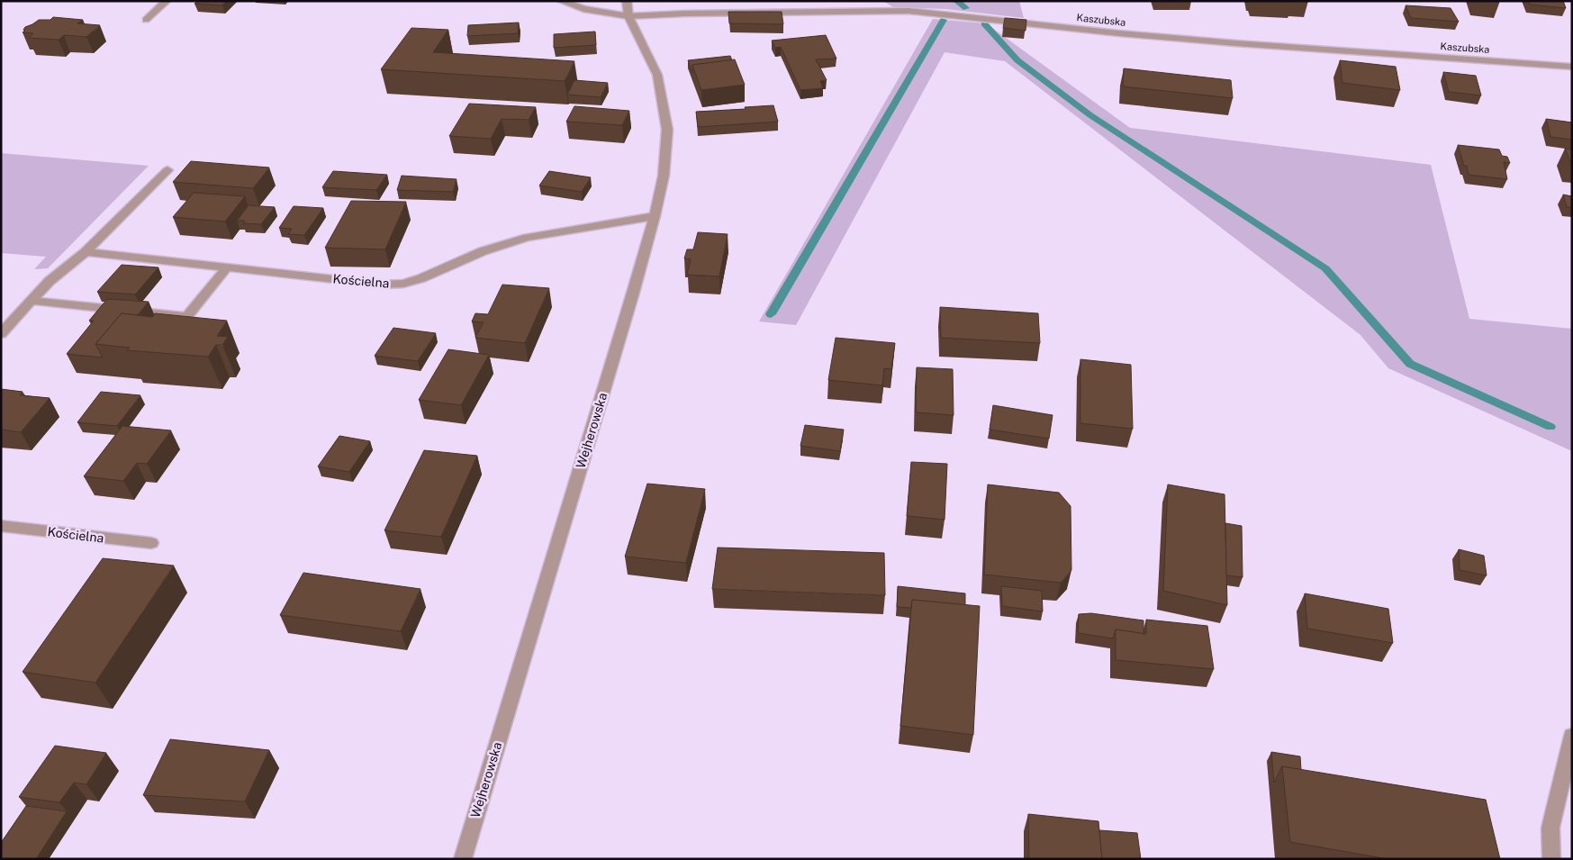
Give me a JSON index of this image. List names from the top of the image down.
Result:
{
  "streets": {
    "street": ["Kaszubska", "Kościelna", "Wejherowska"]
  },
  "crossings": [
    ["Kaszubska", "Wejherowska"],
    ["Kościelna", "Wejherowska"]
  ]
}
